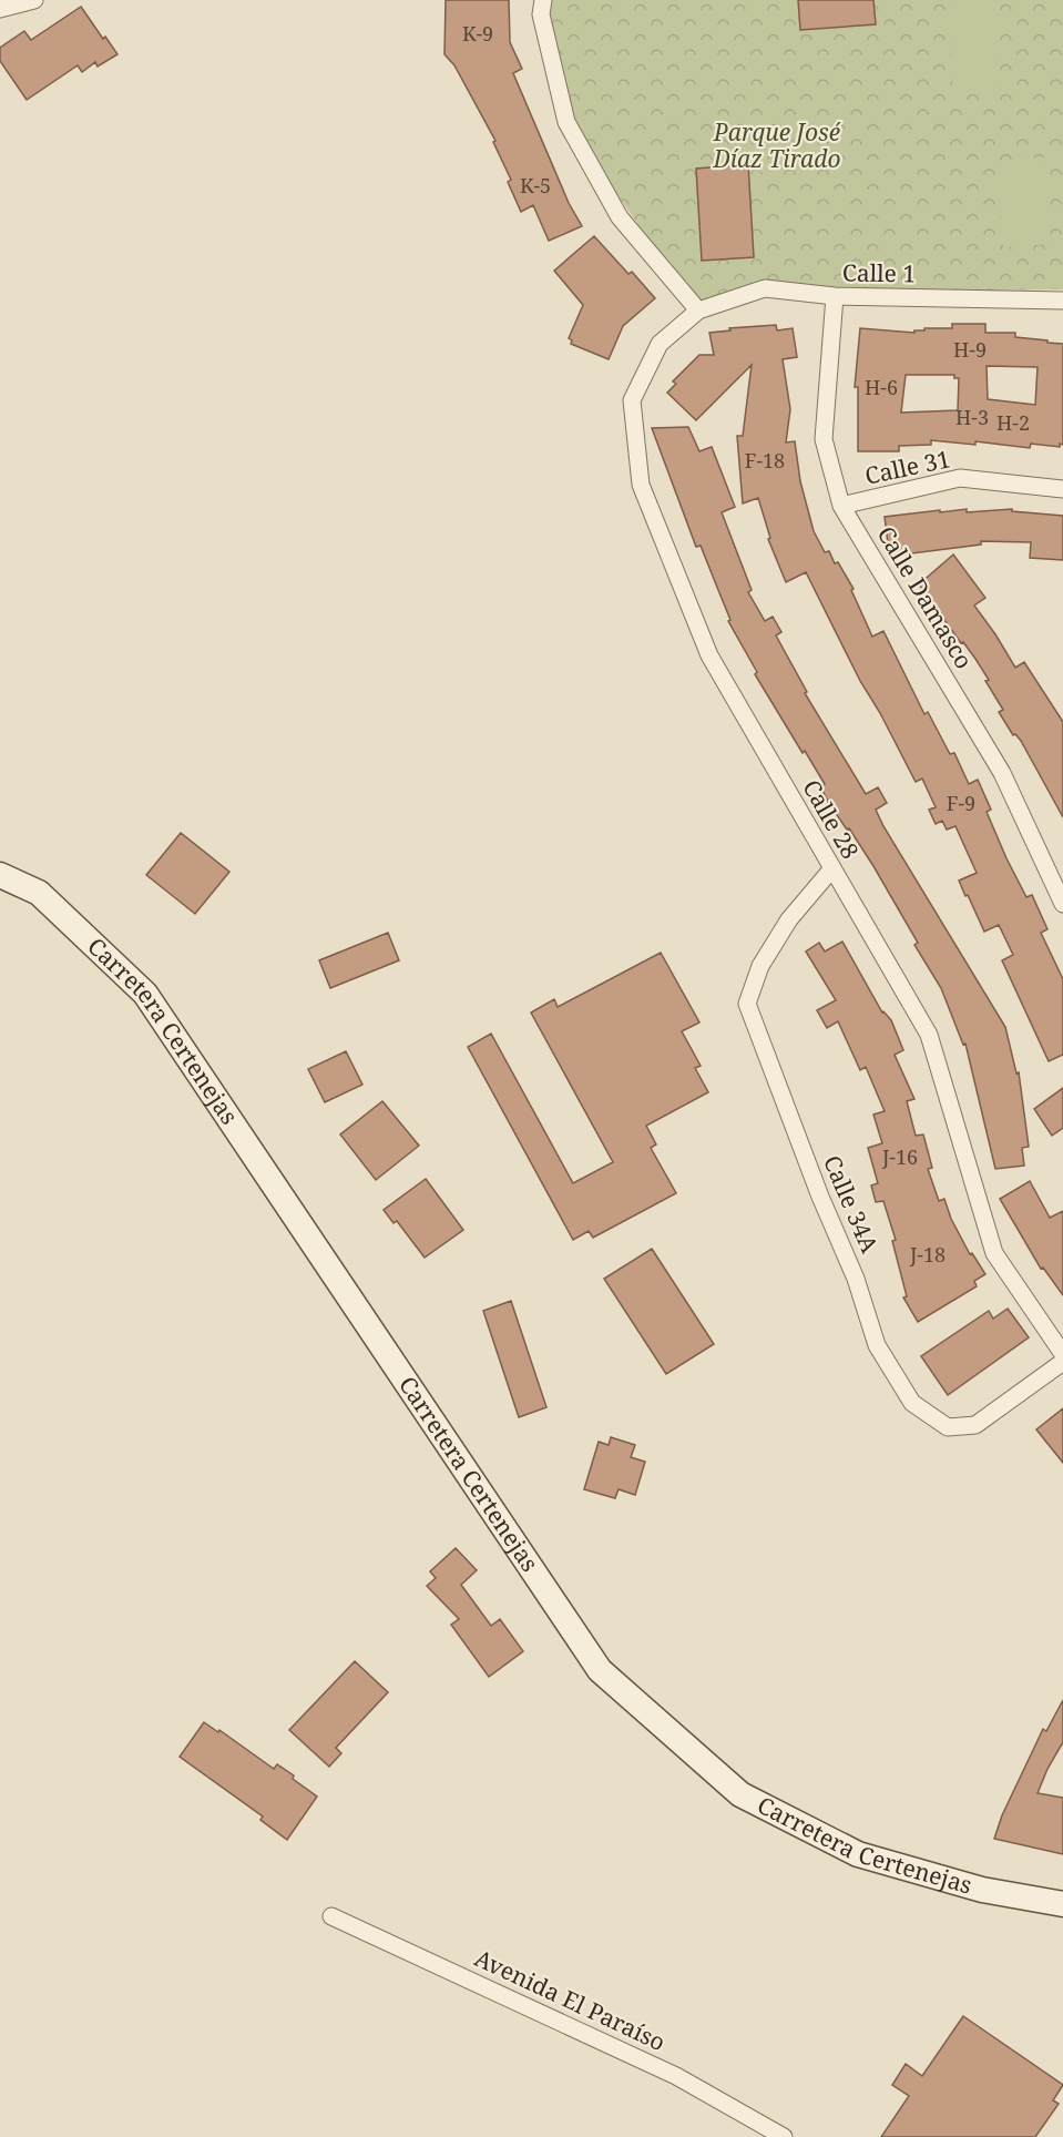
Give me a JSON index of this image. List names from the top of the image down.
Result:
{
  "streets": {
    "main road": ["Carretera Certenejas"],
    "street": [
      "Calle 1",
      "Calle 31",
      "Calle Damasco",
      "Calle 28",
      "Calle 34A",
      "Avenida El Paraíso"
    ]
  },
  "crossings": [
    ["Calle 1", "Calle Damasco"],
    ["Calle 1", "Calle 28"],
    ["Calle 31", "Calle Damasco"],
    ["Calle 28", "Calle 34A"]
  ],
  "parks": ["Parque José Díaz Tirado"],
  "house_numbers": [
    "K-9",
    "K-5",
    "H-9",
    "H-6",
    "H-3",
    "H-2",
    "F-18",
    "F-9",
    "J-16",
    "J-18"
  ]
}
